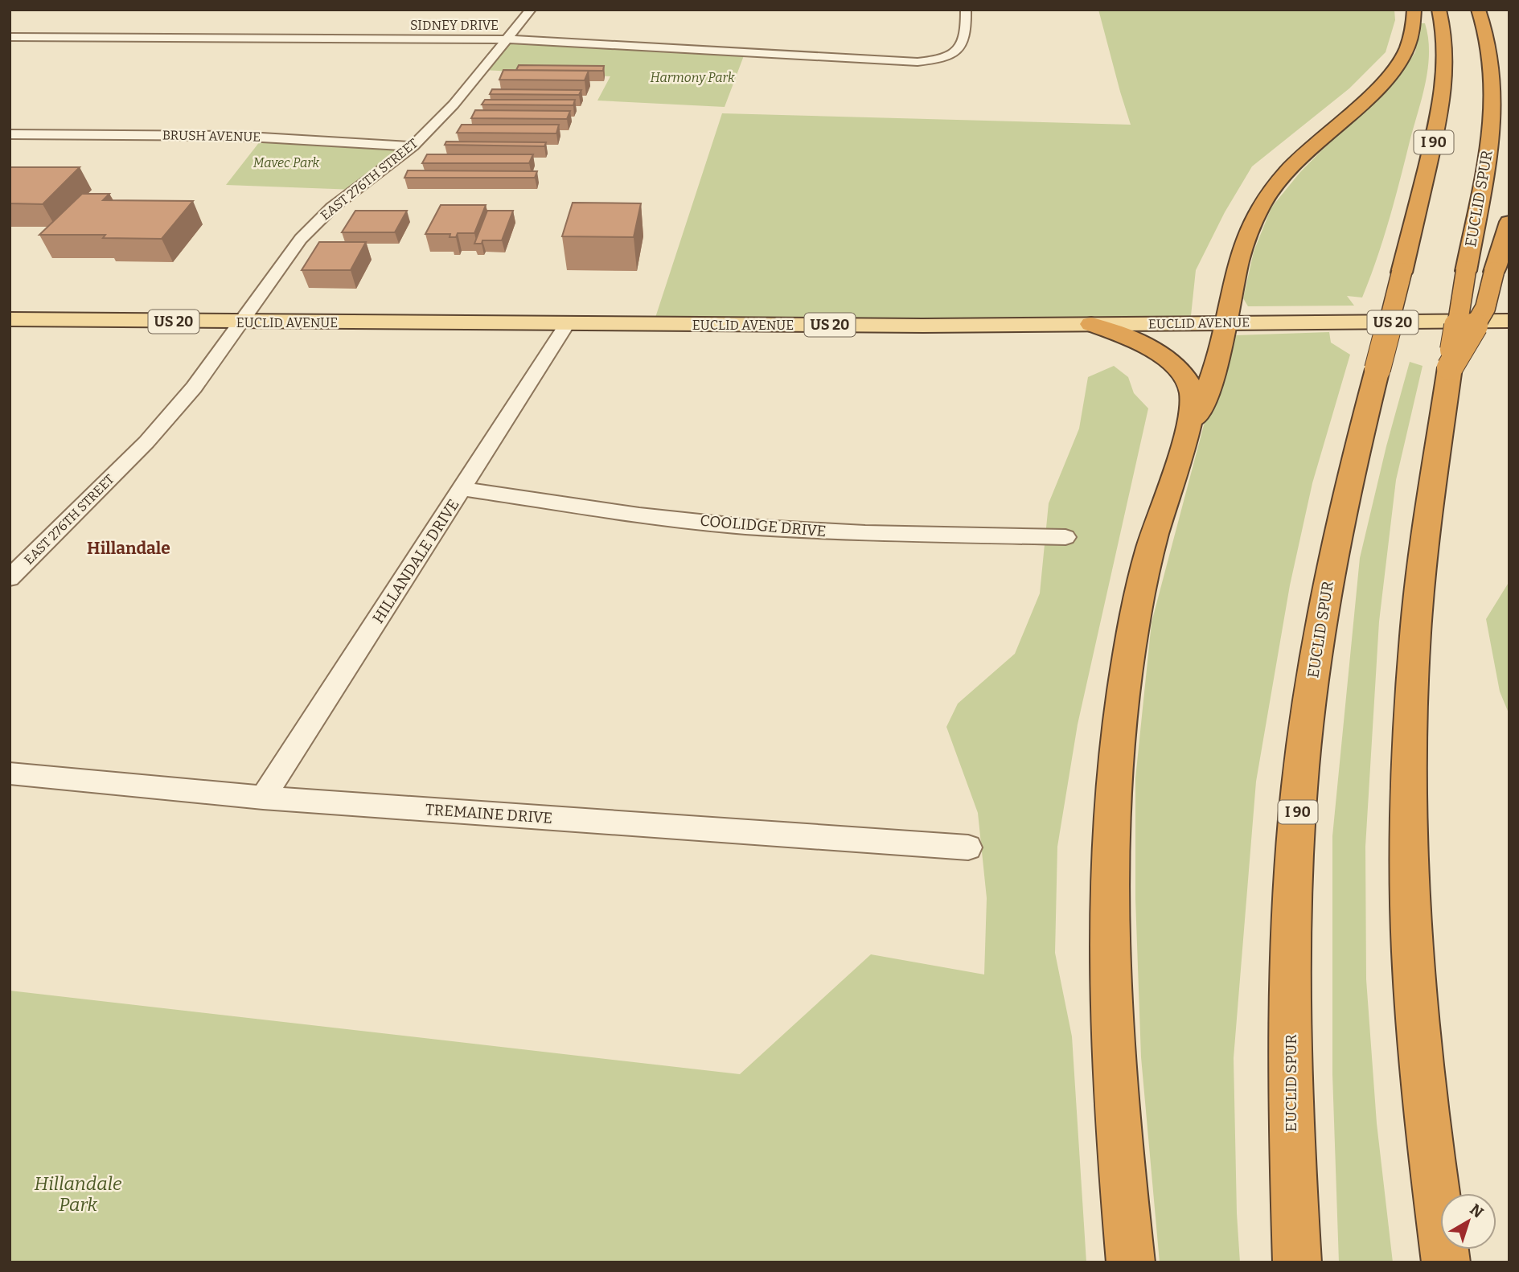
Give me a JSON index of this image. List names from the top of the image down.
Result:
{
  "streets": {
    "highway": ["I 90", "EUCLID SPUR"],
    "main road": ["US 20", "EUCLID AVENUE"],
    "street": [
      "SIDNEY DRIVE",
      "BRUSH AVENUE",
      "EAST 276TH STREET",
      "COOLIDGE DRIVE",
      "HILLANDALE DRIVE",
      "TREMAINE DRIVE"
    ]
  },
  "crossings": [
    ["SIDNEY DRIVE", "EAST 276TH STREET"],
    ["BRUSH AVENUE", "EAST 276TH STREET"],
    ["EAST 276TH STREET", "EUCLID AVENUE"],
    ["EUCLID AVENUE", "HILLANDALE DRIVE"],
    ["COOLIDGE DRIVE", "HILLANDALE DRIVE"],
    ["HILLANDALE DRIVE", "TREMAINE DRIVE"]
  ],
  "districts": ["Hillandale"],
  "parks": ["Harmony Park", "Mavec Park", "Hillandale Park"],
  "north": "top right"
}
